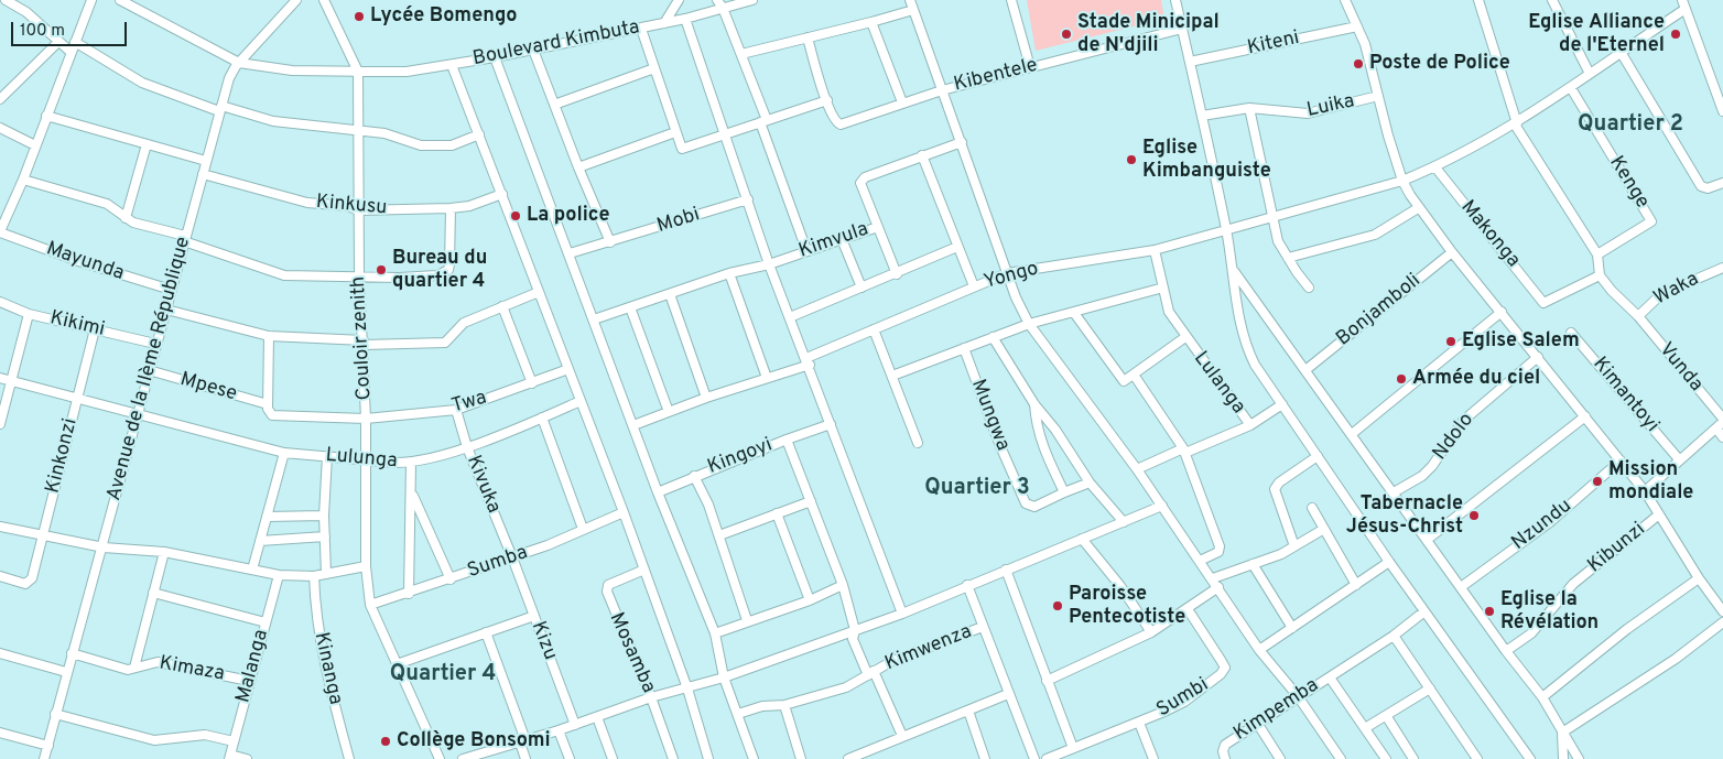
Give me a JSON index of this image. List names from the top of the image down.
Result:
{
  "streets": {
    "street": [
      "Boulevard Kimbuta",
      "Kiteni",
      "Kibentele",
      "Luika",
      "Kenge",
      "Kinkusu",
      "Mobi",
      "Makonga",
      "Kimvula",
      "Mayunda",
      "Yongo",
      "Waka",
      "Bonjamboli",
      "Kikimi",
      "Couloir zenith",
      "Vunda",
      "Avenue de la IIème République",
      "Lulanga",
      "Mpese",
      "Kimantoyi",
      "Twa",
      "Mungwa",
      "Ndolo",
      "Kinkonzi",
      "Kingoyi",
      "Lulunga",
      "Kivuka",
      "Nzundu",
      "Kibunzi",
      "Sumba",
      "Kizu",
      "Kimwenza",
      "Mosamba",
      "Malanga",
      "Kinanga",
      "Kimaza",
      "Sumbi",
      "Kimpemba"
    ]
  },
  "crossings": [
    ["Boulevard Kimbuta", "Couloir zenith"],
    ["Boulevard Kimbuta", "Avenue de la IIème République"],
    ["Kenge", "Yongo"],
    ["Kinkusu", "Couloir zenith"],
    ["Kinkusu", "Avenue de la IIème République"],
    ["Makonga", "Yongo"],
    ["Makonga", "Vunda"],
    ["Mayunda", "Avenue de la IIème République"],
    ["Yongo", "Lulanga"],
    ["Waka", "Vunda"],
    ["Kikimi", "Avenue de la IIème République"],
    ["Kikimi", "Kinkonzi"],
    ["Couloir zenith", "Mpese"],
    ["Couloir zenith", "Twa"],
    ["Couloir zenith", "Lulunga"],
    ["Couloir zenith", "Sumba"],
    ["Avenue de la IIème République", "Mpese"],
    ["Avenue de la IIème République", "Lulunga"],
    ["Avenue de la IIème République", "Kimaza"],
    ["Mpese", "Twa"],
    ["Twa", "Kivuka"],
    ["Kingoyi", "Kimwenza"],
    ["Lulunga", "Kivuka"],
    ["Kivuka", "Sumba"],
    ["Kivuka", "Kizu"],
    ["Sumba", "Kizu"],
    ["Malanga", "Kimaza"]
  ],
  "districts": ["Quartier 2", "Quartier 3", "Quartier 4"],
  "places": [
    "Lycée Bomengo",
    "Stade Minicipal de N'djili",
    "Eglise Alliance de l'Eternel",
    "Poste de Police",
    "Eglise Kimbanguiste",
    "La police",
    "Bureau du quartier 4",
    "Eglise Salem",
    "Armée du ciel",
    "Mission mondiale",
    "Tabernacle Jésus-Christ",
    "Paroisse Pentecotiste",
    "Eglise la Révélation",
    "Collège Bonsomi"
  ],
  "scale_bar": "100 m"
}
